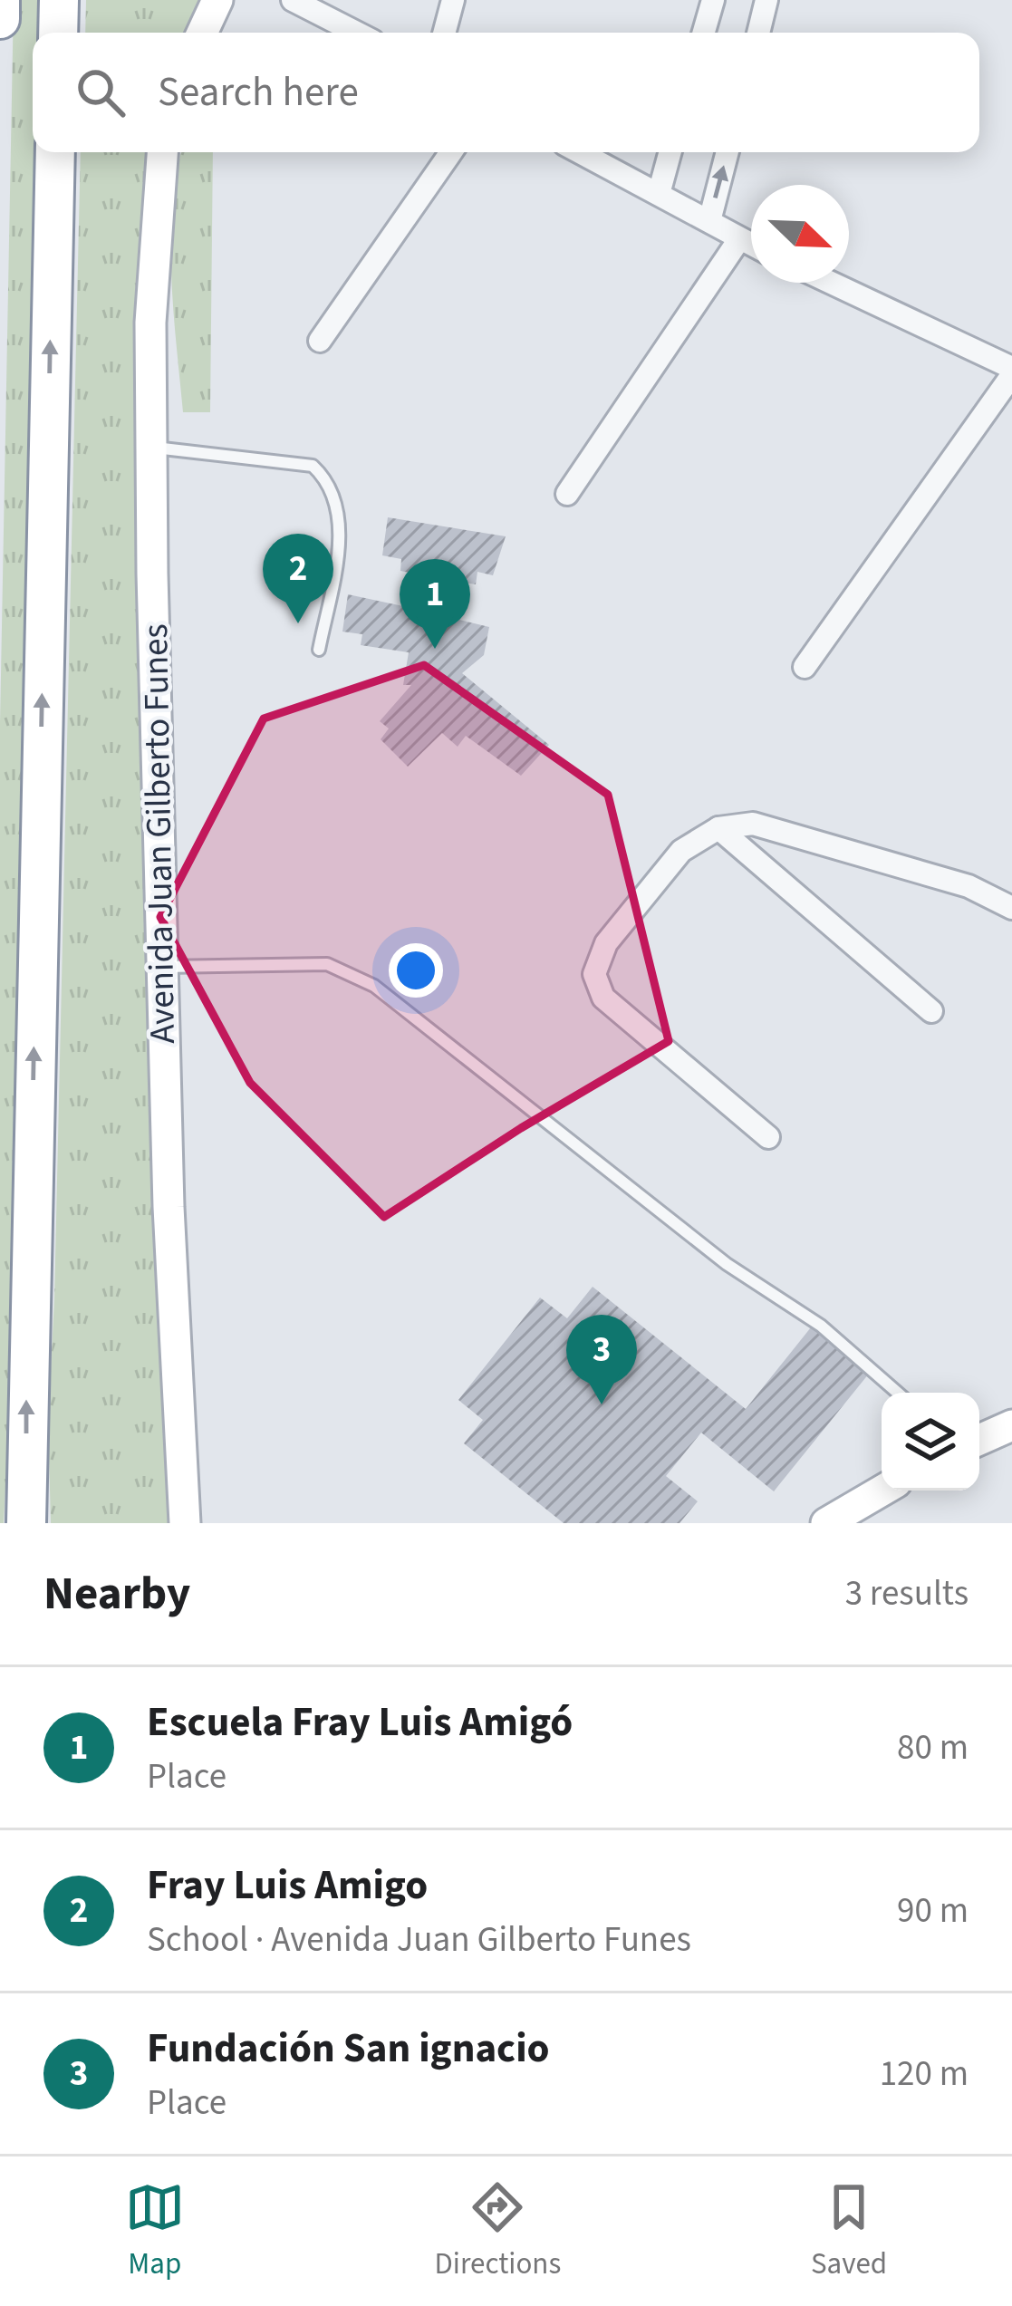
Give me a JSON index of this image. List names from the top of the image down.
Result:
{
  "streets": {
    "street": ["Avenida Juan Gilberto Funes"]
  },
  "north": "bottom right",
  "page": {
    "search": "Search here",
    "pins": ["2", "1", "3"],
    "heading": ["Nearby", "3 results"],
    "list": [
      {
        "mark": "1",
        "name": "Escuela Fray Luis Amigó",
        "note": "Place",
        "value": "80 m"
      },
      {
        "mark": "2",
        "name": "Fray Luis Amigo",
        "note": "School · Avenida Juan Gilberto Funes",
        "value": "90 m"
      },
      {
        "mark": "3",
        "name": "Fundación San ignacio",
        "note": "Place",
        "value": "120 m"
      }
    ],
    "nav": ["Map", "Directions", "Saved"]
  }
}
